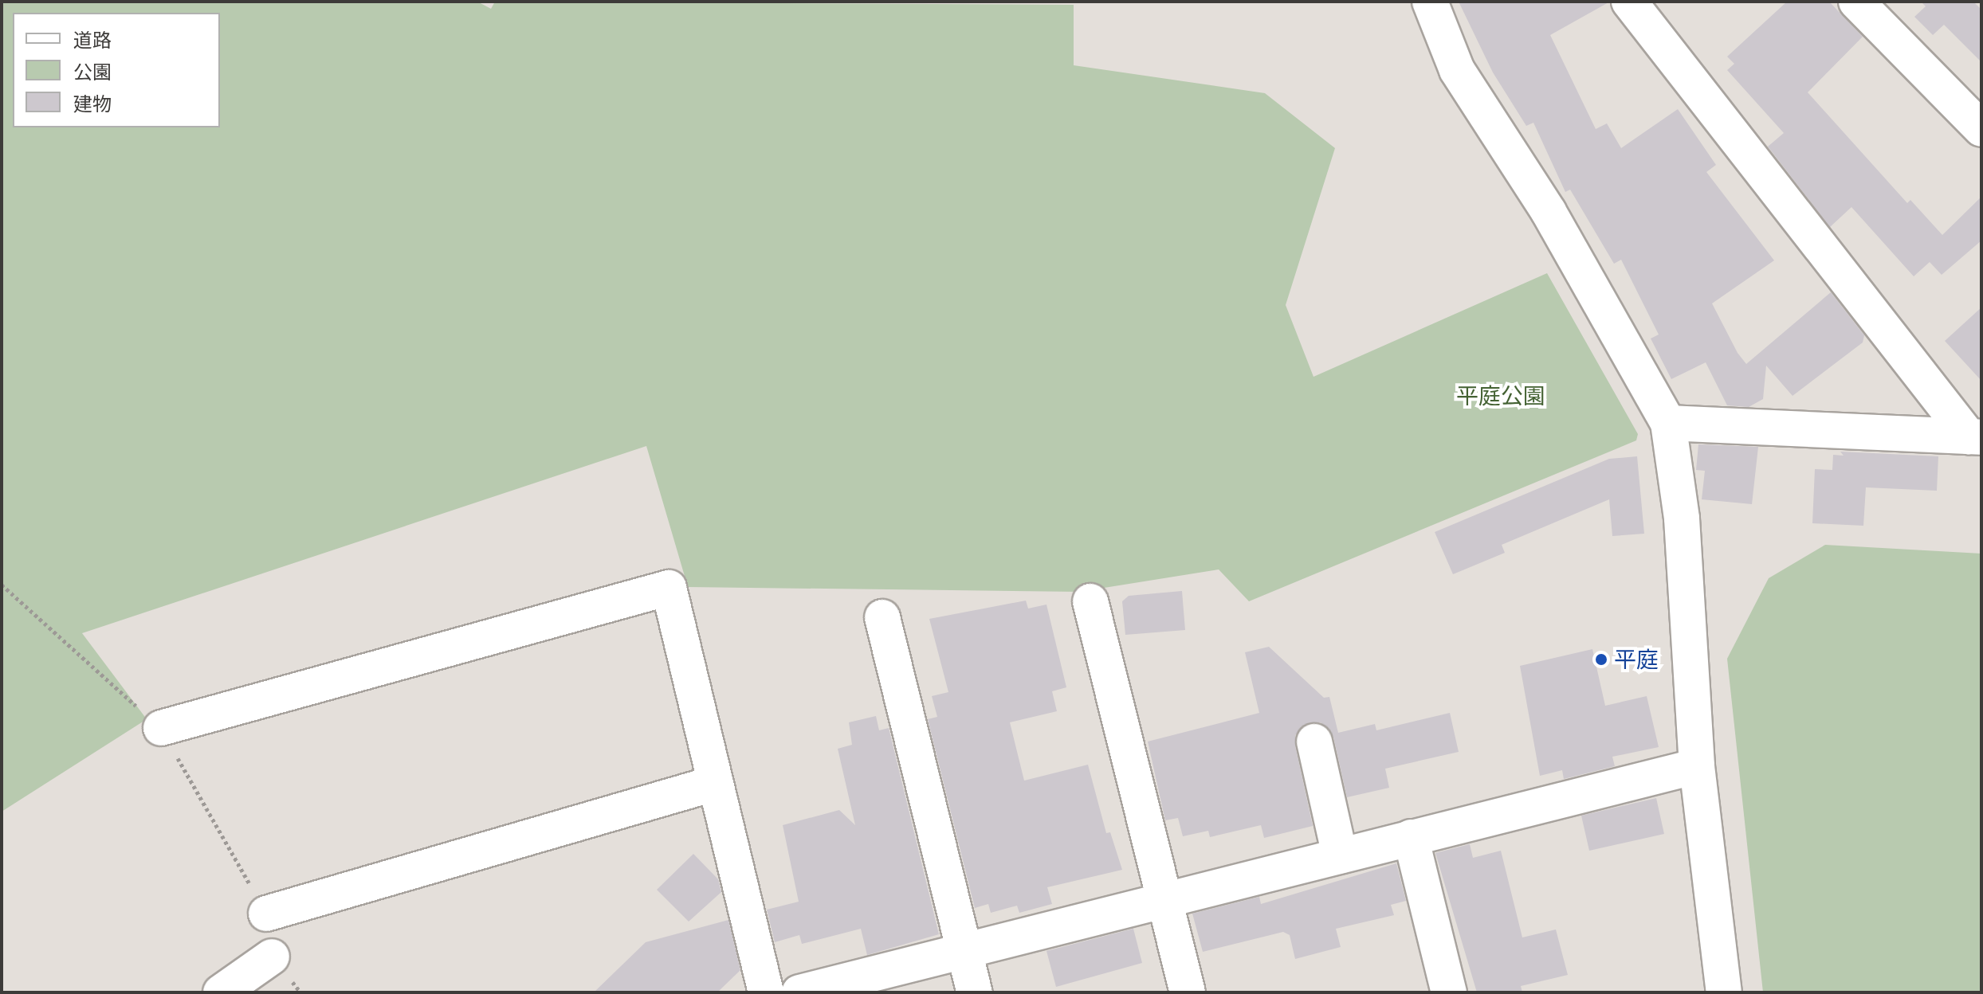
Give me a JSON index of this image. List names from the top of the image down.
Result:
{
  "parks": ["平庭公園"],
  "places": ["平庭"],
  "legend": ["道路", "公園", "建物"]
}
